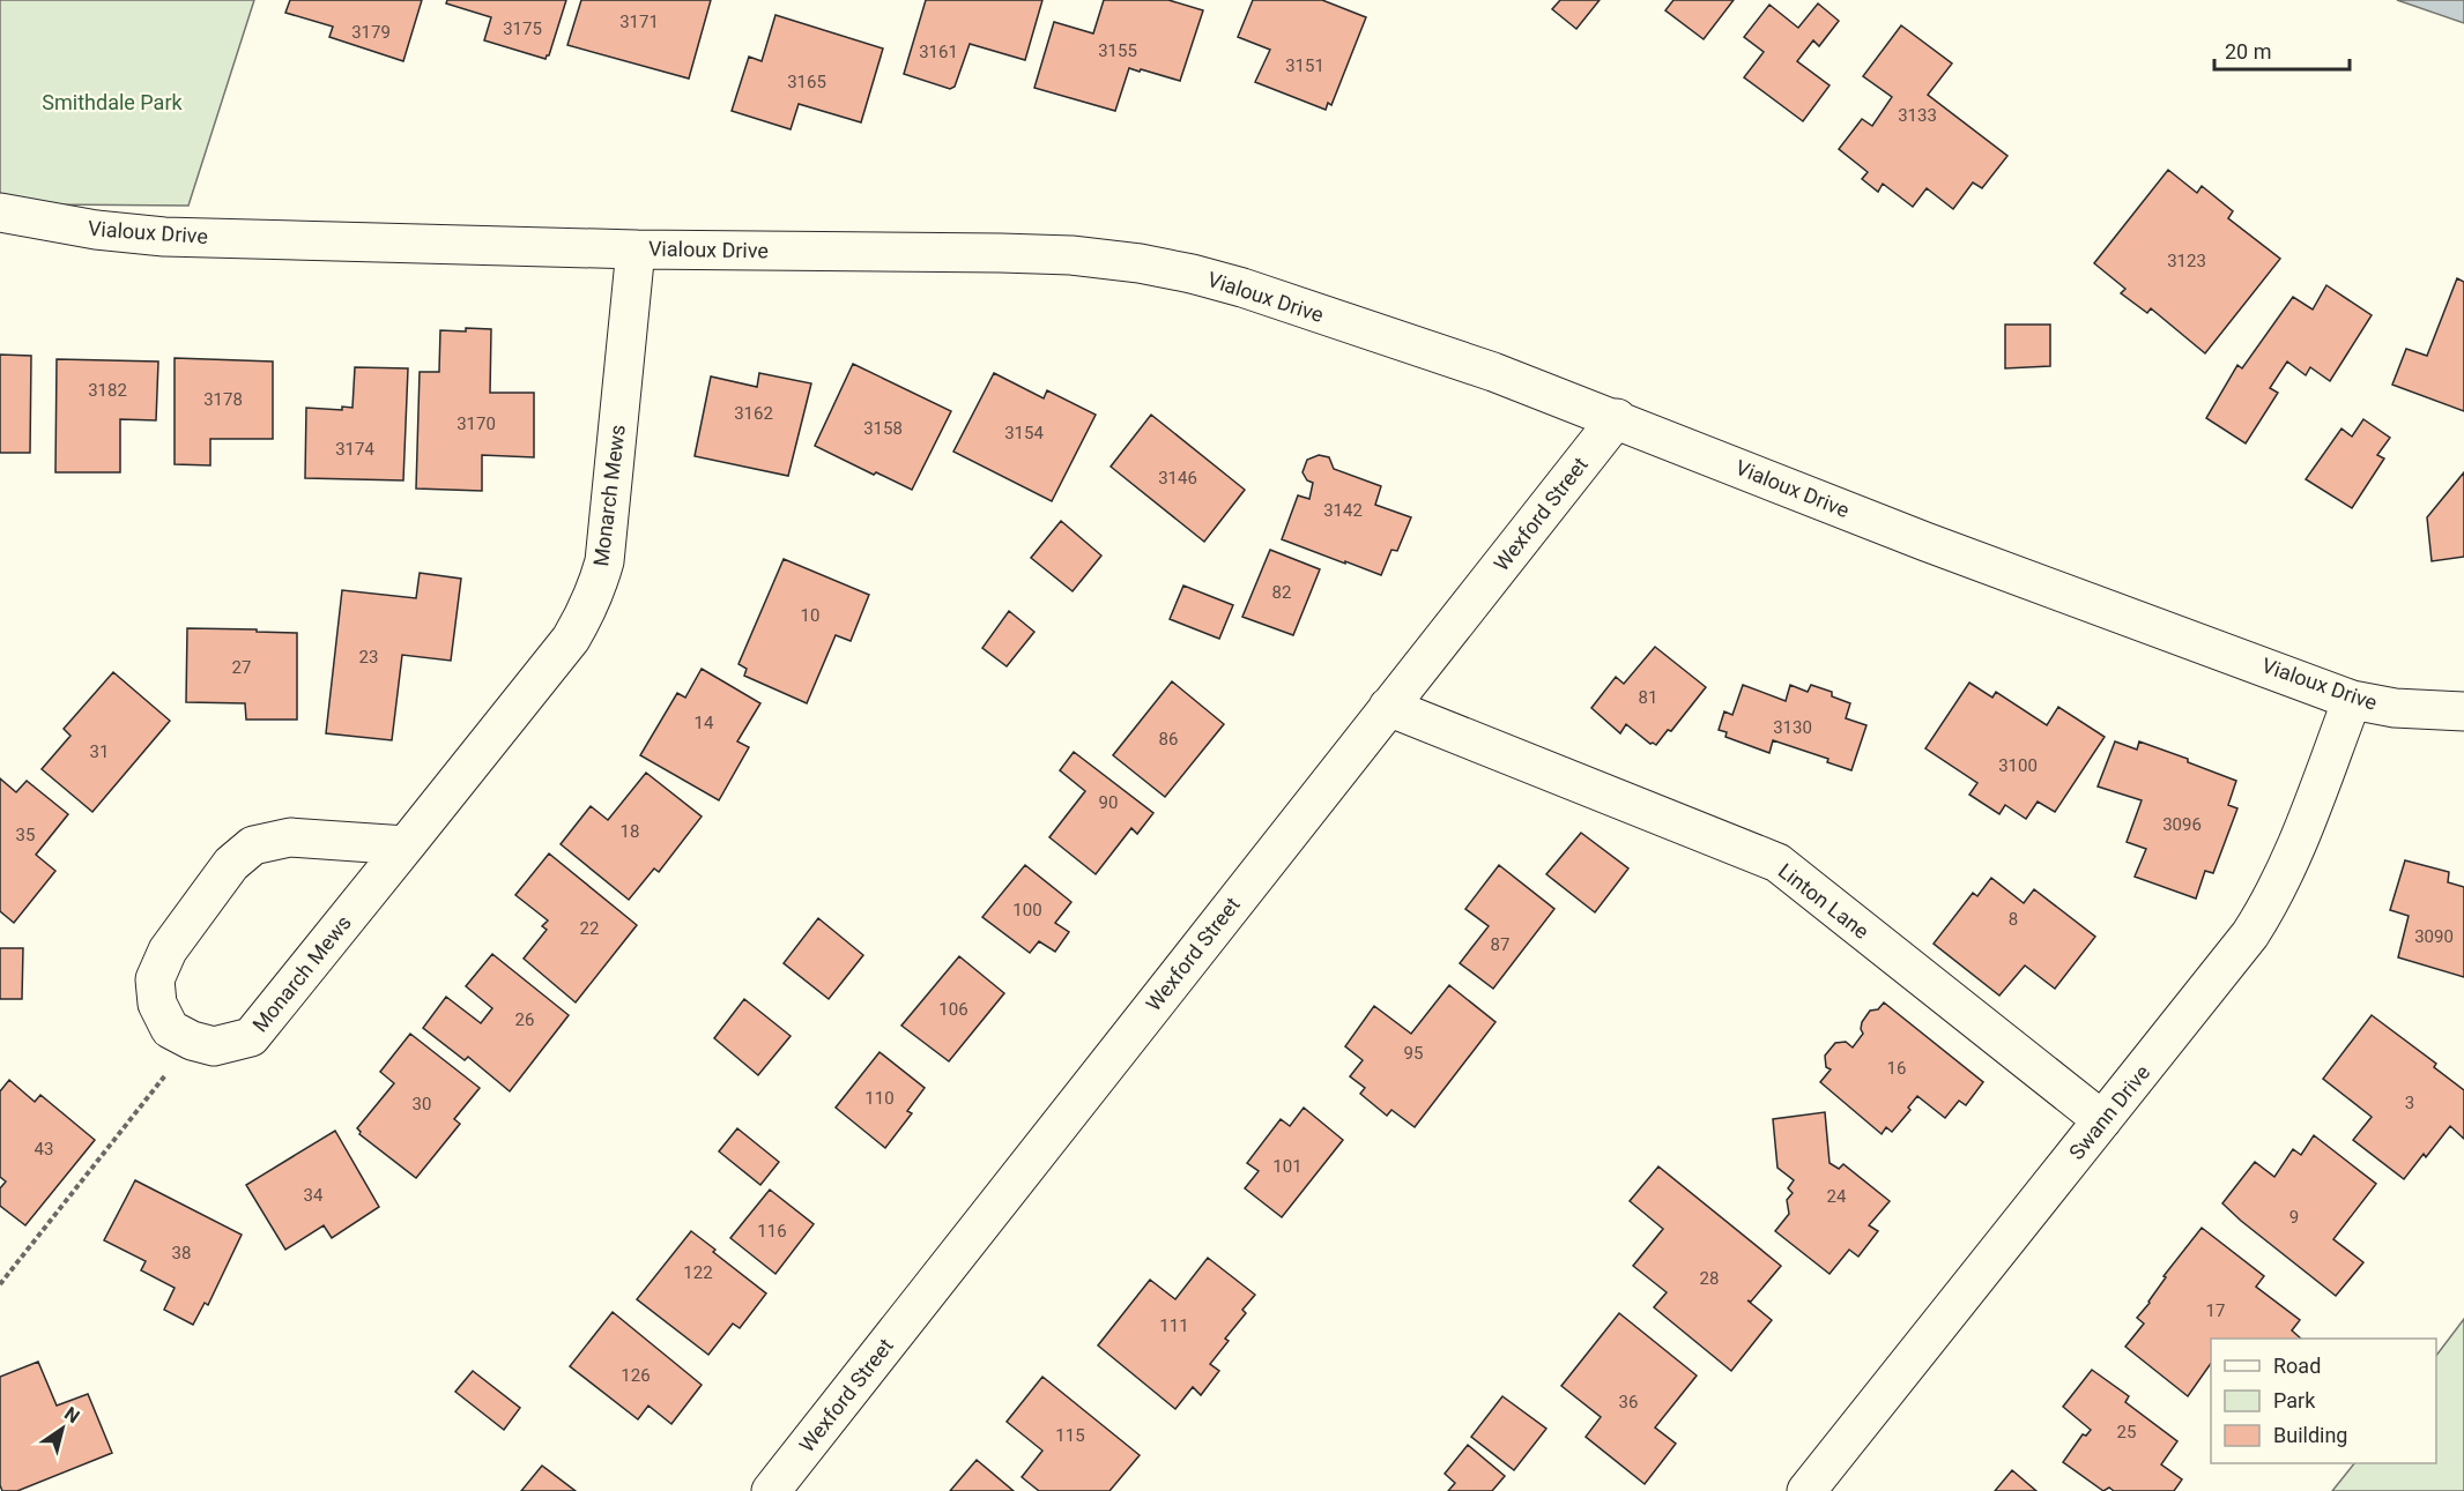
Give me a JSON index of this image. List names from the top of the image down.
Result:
{
  "streets": {
    "street": [
      "Vialoux Drive",
      "Monarch Mews",
      "Wexford Street",
      "Linton Lane",
      "Swann Drive"
    ]
  },
  "crossings": [
    ["Vialoux Drive", "Monarch Mews"],
    ["Vialoux Drive", "Wexford Street"],
    ["Vialoux Drive", "Swann Drive"],
    ["Wexford Street", "Linton Lane"],
    ["Linton Lane", "Swann Drive"]
  ],
  "parks": ["Smithdale Park"],
  "house_numbers": [
    "3171",
    "3175",
    "3179",
    "3155",
    "3161",
    "3151",
    "3165",
    "3133",
    "3123",
    "3182",
    "3178",
    "3162",
    "3170",
    "3158",
    "3154",
    "3174",
    "3146",
    "3142",
    "82",
    "10",
    "23",
    "27",
    "81",
    "14",
    "3130",
    "86",
    "31",
    "3100",
    "90",
    "3096",
    "18",
    "35",
    "100",
    "8",
    "22",
    "3090",
    "87",
    "106",
    "26",
    "95",
    "16",
    "110",
    "3",
    "30",
    "43",
    "101",
    "34",
    "24",
    "9",
    "116",
    "38",
    "122",
    "28",
    "17",
    "111",
    "126",
    "36",
    "25",
    "115"
  ],
  "legend": ["Road", "Park", "Building"],
  "scale_bar": "20 m",
  "north": "top right"
}
